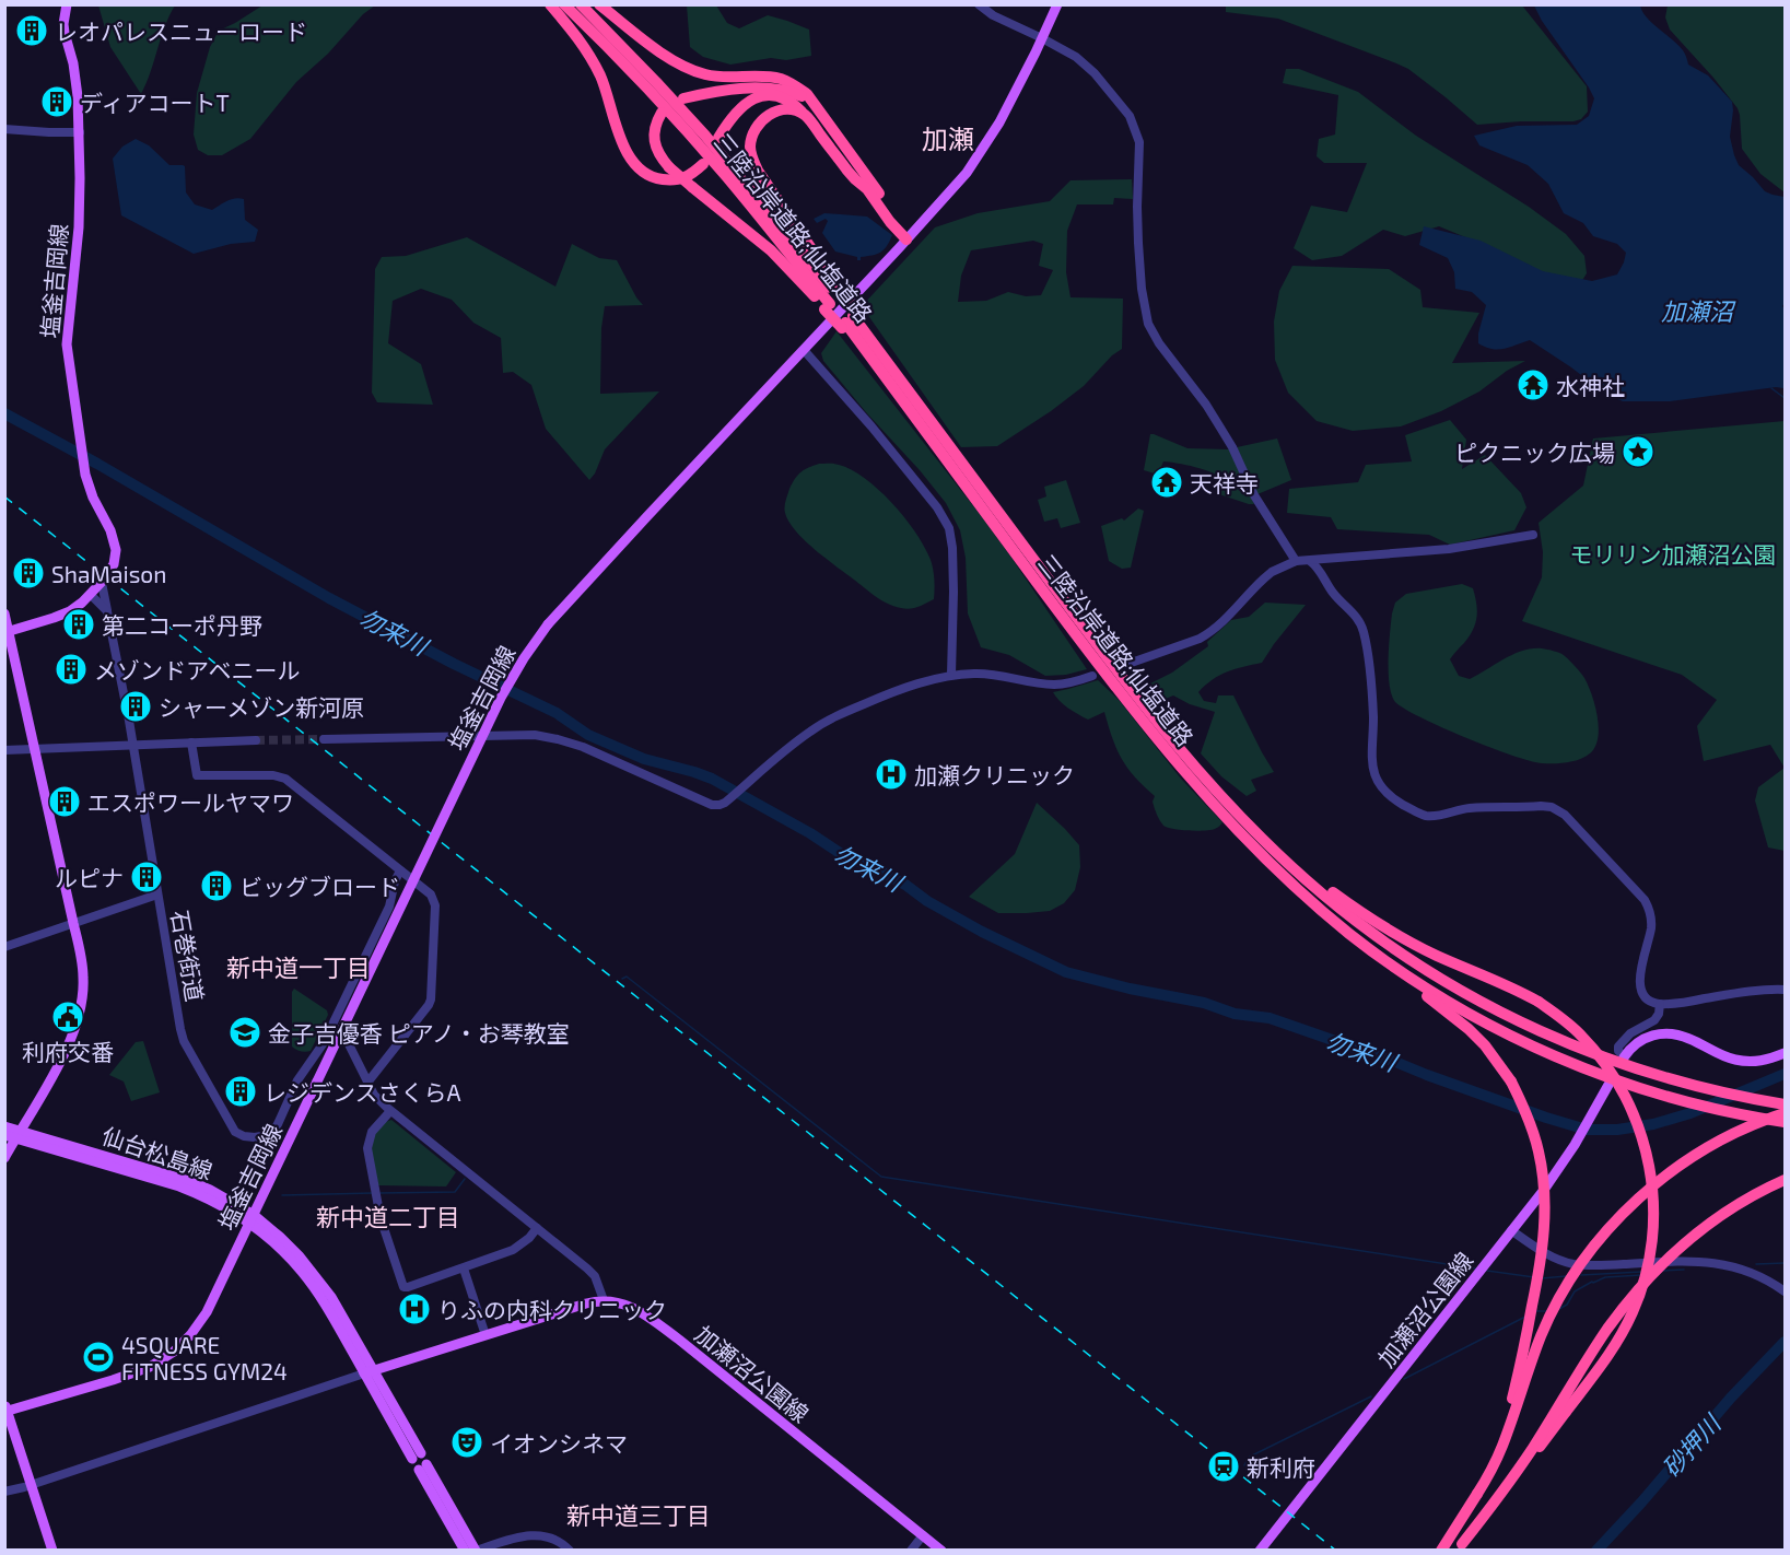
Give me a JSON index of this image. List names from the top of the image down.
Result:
{
  "streets": {
    "highway": ["三陸沿岸道路;仙塩道路"],
    "main road": ["塩釜吉岡線", "仙台松島線", "加瀬沼公園線"],
    "street": ["石巻街道"]
  },
  "crossings": [
    ["塩釜吉岡線", "仙台松島線"],
    ["仙台松島線", "加瀬沼公園線"]
  ],
  "districts": [
    "加瀬",
    "新中道一丁目",
    "新中道二丁目",
    "新中道三丁目"
  ],
  "water": ["加瀬沼", "勿来川", "砂押川"],
  "parks": ["モリリン加瀬沼公園"],
  "places": {
    "building": [
      "レオパレスニューロード",
      "ディアコートT",
      "ShaMaison",
      "第二コーポ丹野",
      "メゾンドアベニール",
      "シャーメゾン新河原",
      "エスポワールヤマワ",
      "ルピナ",
      "ビッグブロード",
      "レジデンスさくらA"
    ],
    "temple": ["水神社", "天祥寺"],
    "place": ["ピクニック広場"],
    "hospital": ["加瀬クリニック", "りふの内科クリニック"],
    "public building": ["利府交番"],
    "school or university": ["金子吉優香 ピアノ・お琴教室"],
    "sports": ["4SQUARE FITNESS GYM24"],
    "theatre": ["イオンシネマ"],
    "station": ["新利府"]
  }
}
